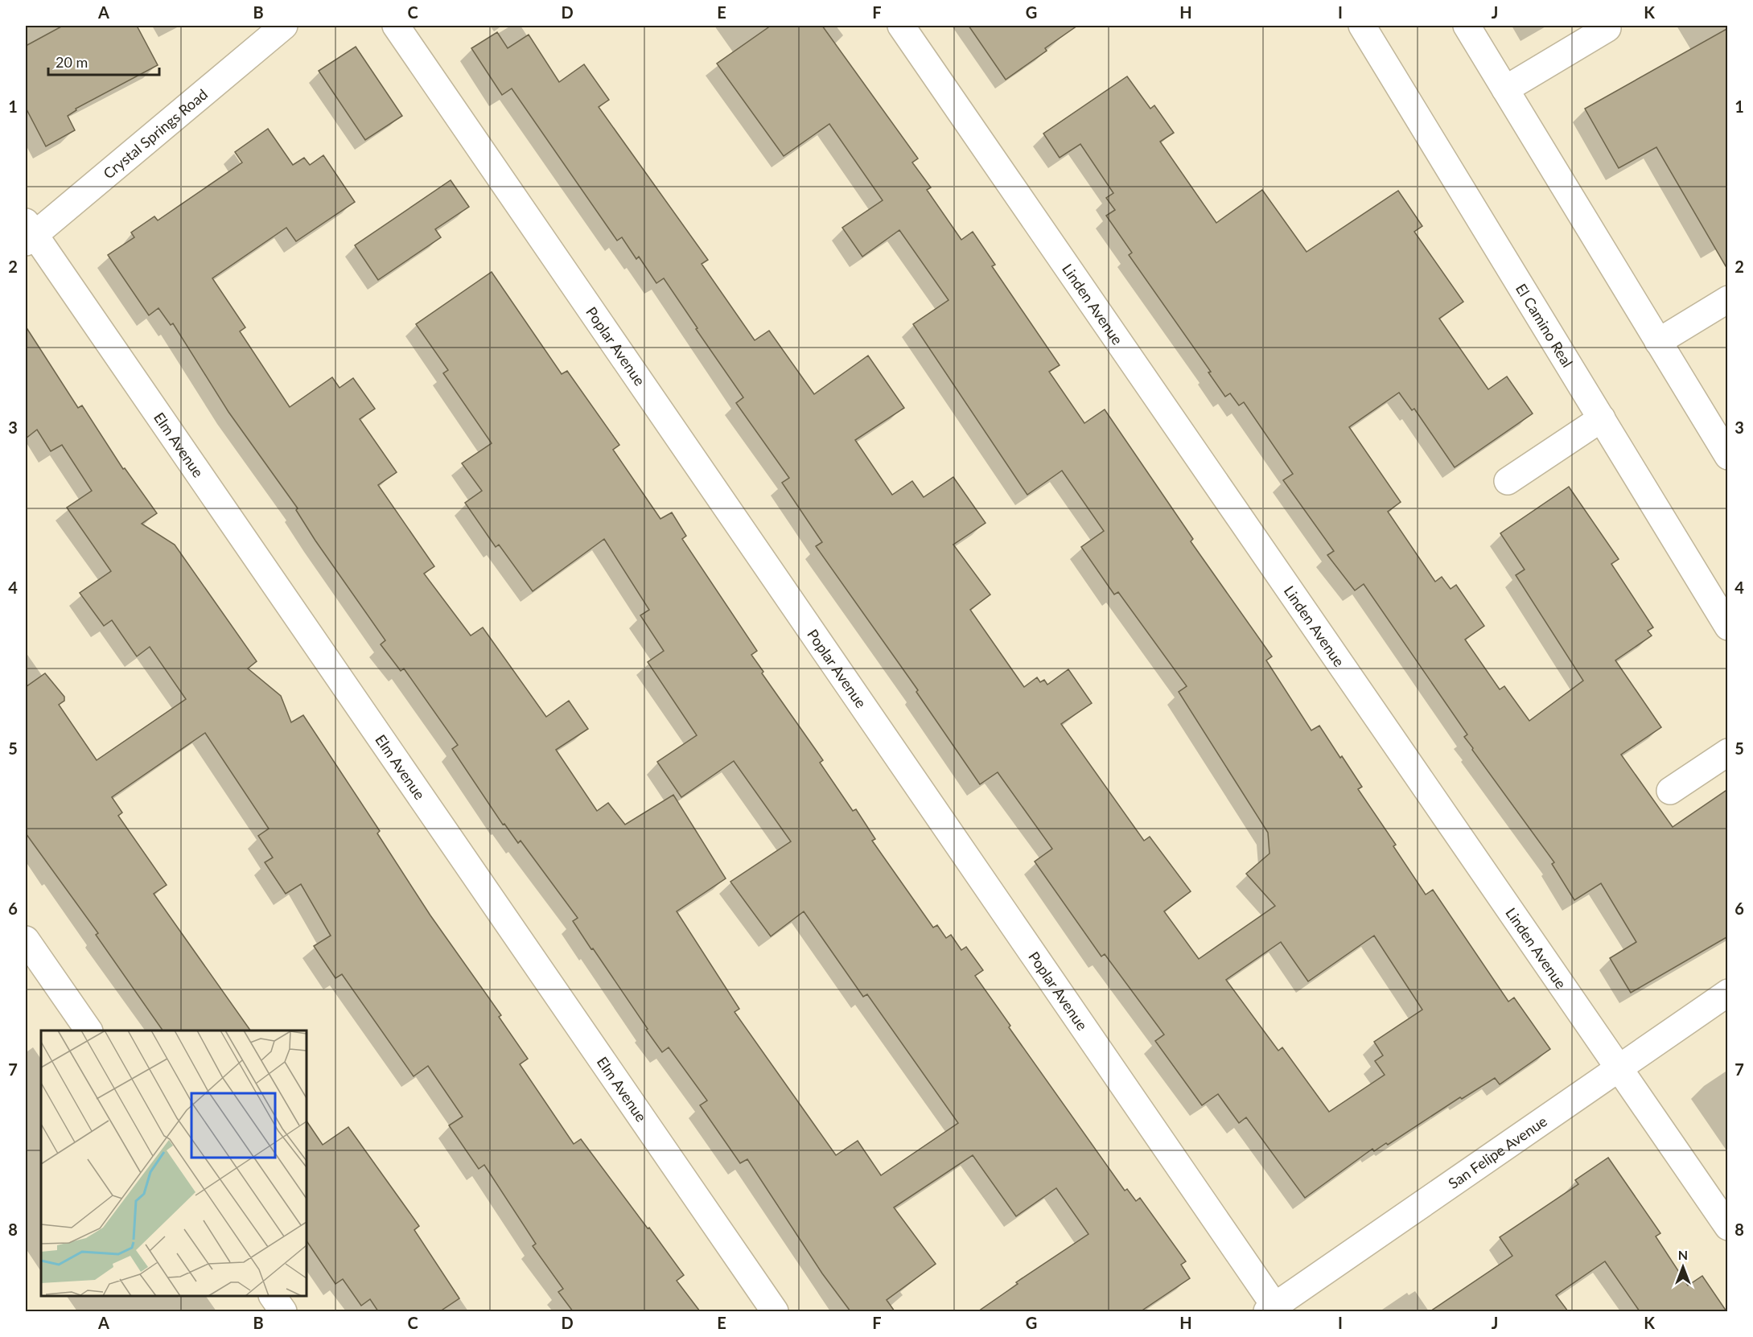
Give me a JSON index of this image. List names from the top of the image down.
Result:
{
  "streets": {
    "street": [
      "Crystal Springs Road",
      "Linden Avenue",
      "El Camino Real",
      "Poplar Avenue",
      "Elm Avenue",
      "San Felipe Avenue"
    ]
  },
  "crossings": [
    ["Crystal Springs Road", "Elm Avenue"],
    ["Linden Avenue", "San Felipe Avenue"],
    ["Poplar Avenue", "San Felipe Avenue"]
  ],
  "scale_bar": "20 m",
  "north": "top",
  "grid": {
    "columns": [
      "A",
      "B",
      "C",
      "D",
      "E",
      "F",
      "G",
      "H",
      "I",
      "J",
      "K"
    ],
    "rows": [
      "1",
      "2",
      "3",
      "4",
      "5",
      "6",
      "7",
      "8"
    ]
  }
}
